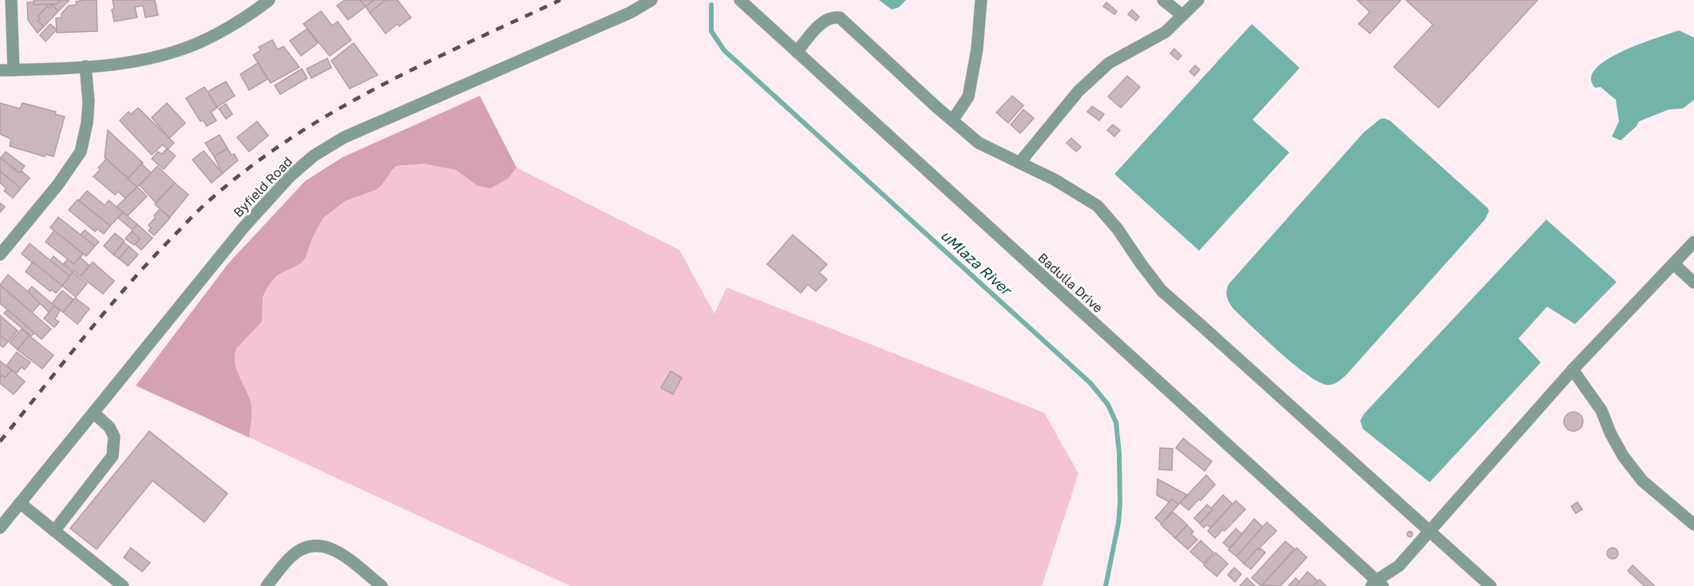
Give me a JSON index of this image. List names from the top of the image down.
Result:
{
  "streets": {
    "street": ["Byfield Road", "Badulla Drive"]
  },
  "water": ["uMlaza River"]
}
